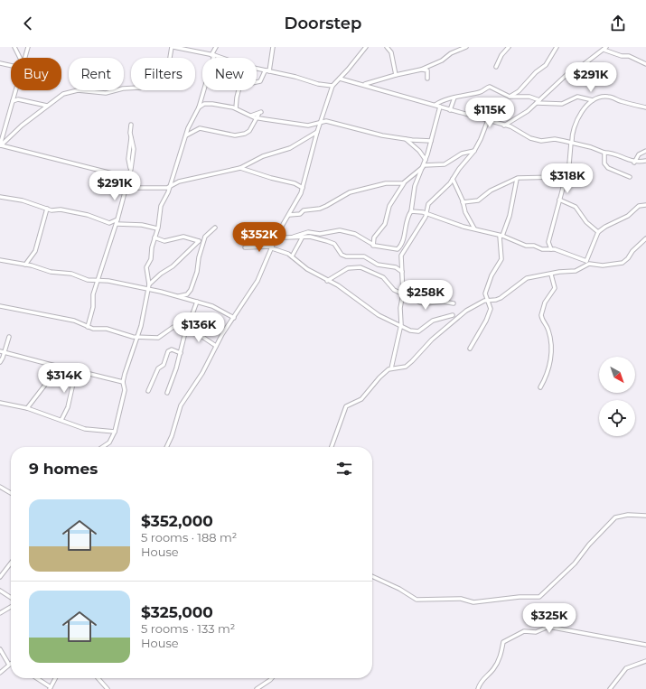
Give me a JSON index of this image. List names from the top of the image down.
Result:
{
  "north": "bottom right",
  "page": {
    "header": "Doorstep",
    "chip": [
      "Buy",
      "Rent",
      "Filters",
      "New"
    ],
    "price": [
      "$291K",
      "$115K",
      "$318K",
      "$291K",
      "$352K",
      "$258K",
      "$136K",
      "$314K",
      "$325K"
    ],
    "heading": "9 homes",
    "list": [
      {
        "name": "$352,000",
        "note": "5 rooms · 188 m² · House"
      },
      {
        "name": "$325,000",
        "note": "5 rooms · 133 m² · House"
      }
    ]
  }
}
